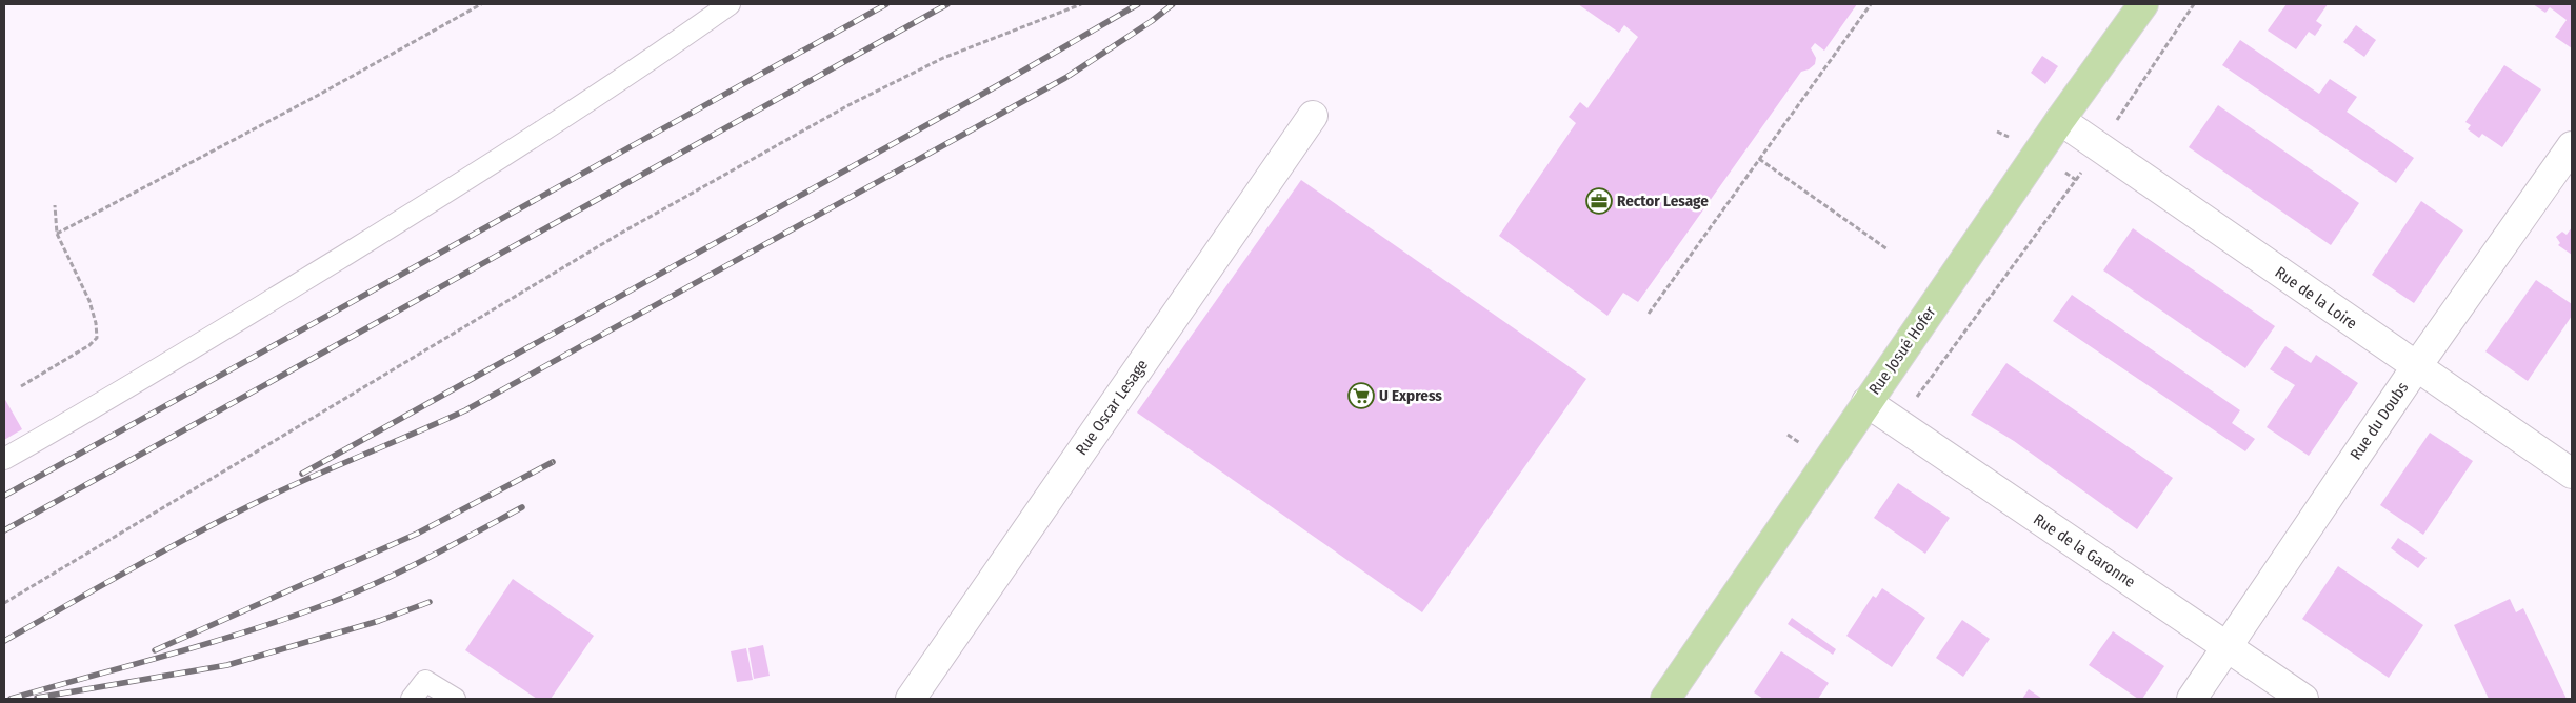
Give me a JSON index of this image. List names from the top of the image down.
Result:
{
  "streets": {
    "main road": ["Rue Josué Hofer"],
    "street": [
      "Rue de la Loire",
      "Rue Oscar Lesage",
      "Rue du Doubs",
      "Rue de la Garonne"
    ]
  },
  "crossings": [
    ["Rue de la Loire", "Rue Josué Hofer"],
    ["Rue de la Loire", "Rue du Doubs"],
    ["Rue Josué Hofer", "Rue de la Garonne"],
    ["Rue du Doubs", "Rue de la Garonne"]
  ],
  "places": {
    "office": ["Rector Lesage"],
    "supermarket": ["U Express"]
  }
}
